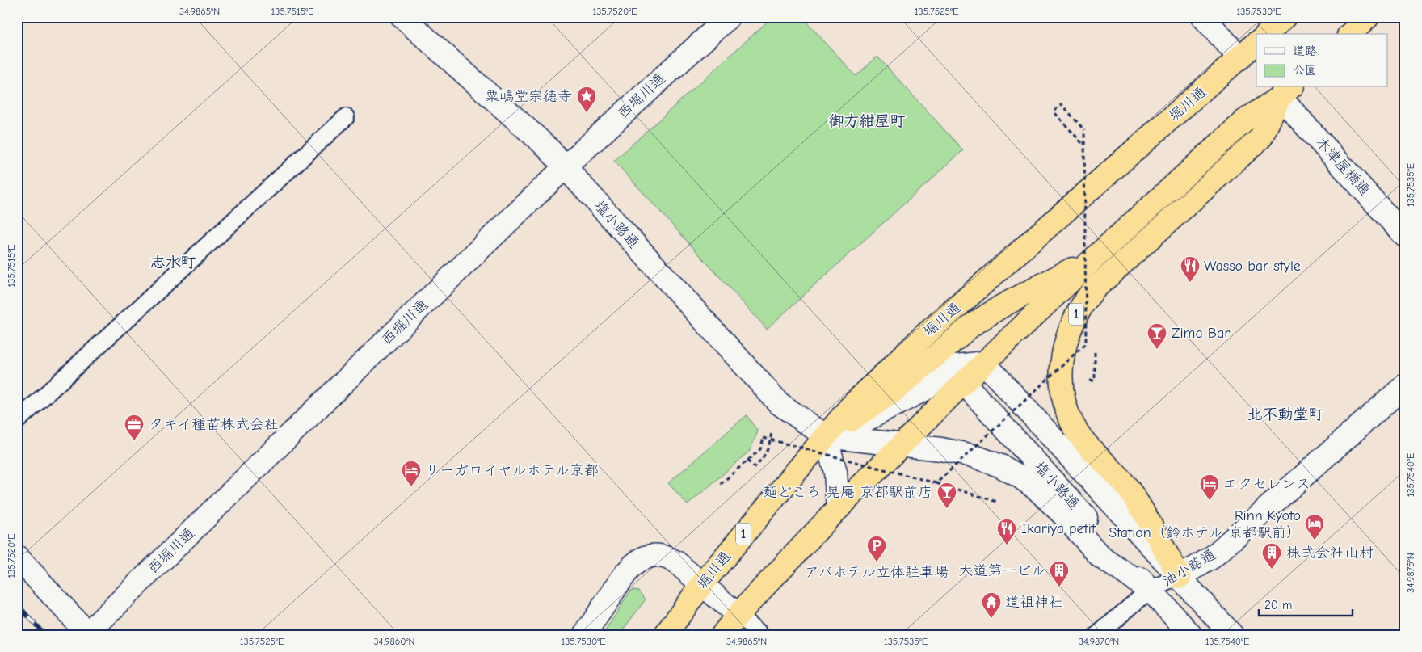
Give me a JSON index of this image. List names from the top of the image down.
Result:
{
  "streets": {
    "highway": ["堀川通", "1"],
    "street": [
      "西堀川通",
      "木津屋橋通",
      "塩小路通",
      "油小路通"
    ]
  },
  "crossings": [
    ["西堀川通", "塩小路通"],
    ["堀川通", "塩小路通"],
    ["堀川通", "1"],
    ["木津屋橋通", "1"],
    ["塩小路通", "1"],
    ["塩小路通", "油小路通"],
    ["1", "油小路通"]
  ],
  "districts": ["御方紺屋町", "志水町", "北不動堂町"],
  "places": {
    "place": ["粟嶋堂宗徳寺"],
    "restaurant": ["Wasso bar style", "Ikariya petit"],
    "bar": ["Zima Bar", "麺どころ 晃庵 京都駅前店"],
    "office": ["タキイ種苗株式会社"],
    "hotel": ["リーガロイヤルホテル京都", "エクセレンス", "Rinn Kyoto Station（鈴ホテル 京都駅前）"],
    "parking": ["アパホテル立体駐車場"],
    "building": ["株式会社山村", "大道第一ビル"],
    "temple": ["道祖神社"]
  },
  "legend": ["道路", "公園"],
  "scale_bar": "20 m",
  "coordinates": [
    "34.9865°N",
    "135.7515°E",
    "135.7520°E",
    "135.7525°E",
    "135.7530°E",
    "135.7535°E",
    "135.7540°E",
    "34.9875°N",
    "34.9860°N",
    "34.9870°N"
  ]
}
